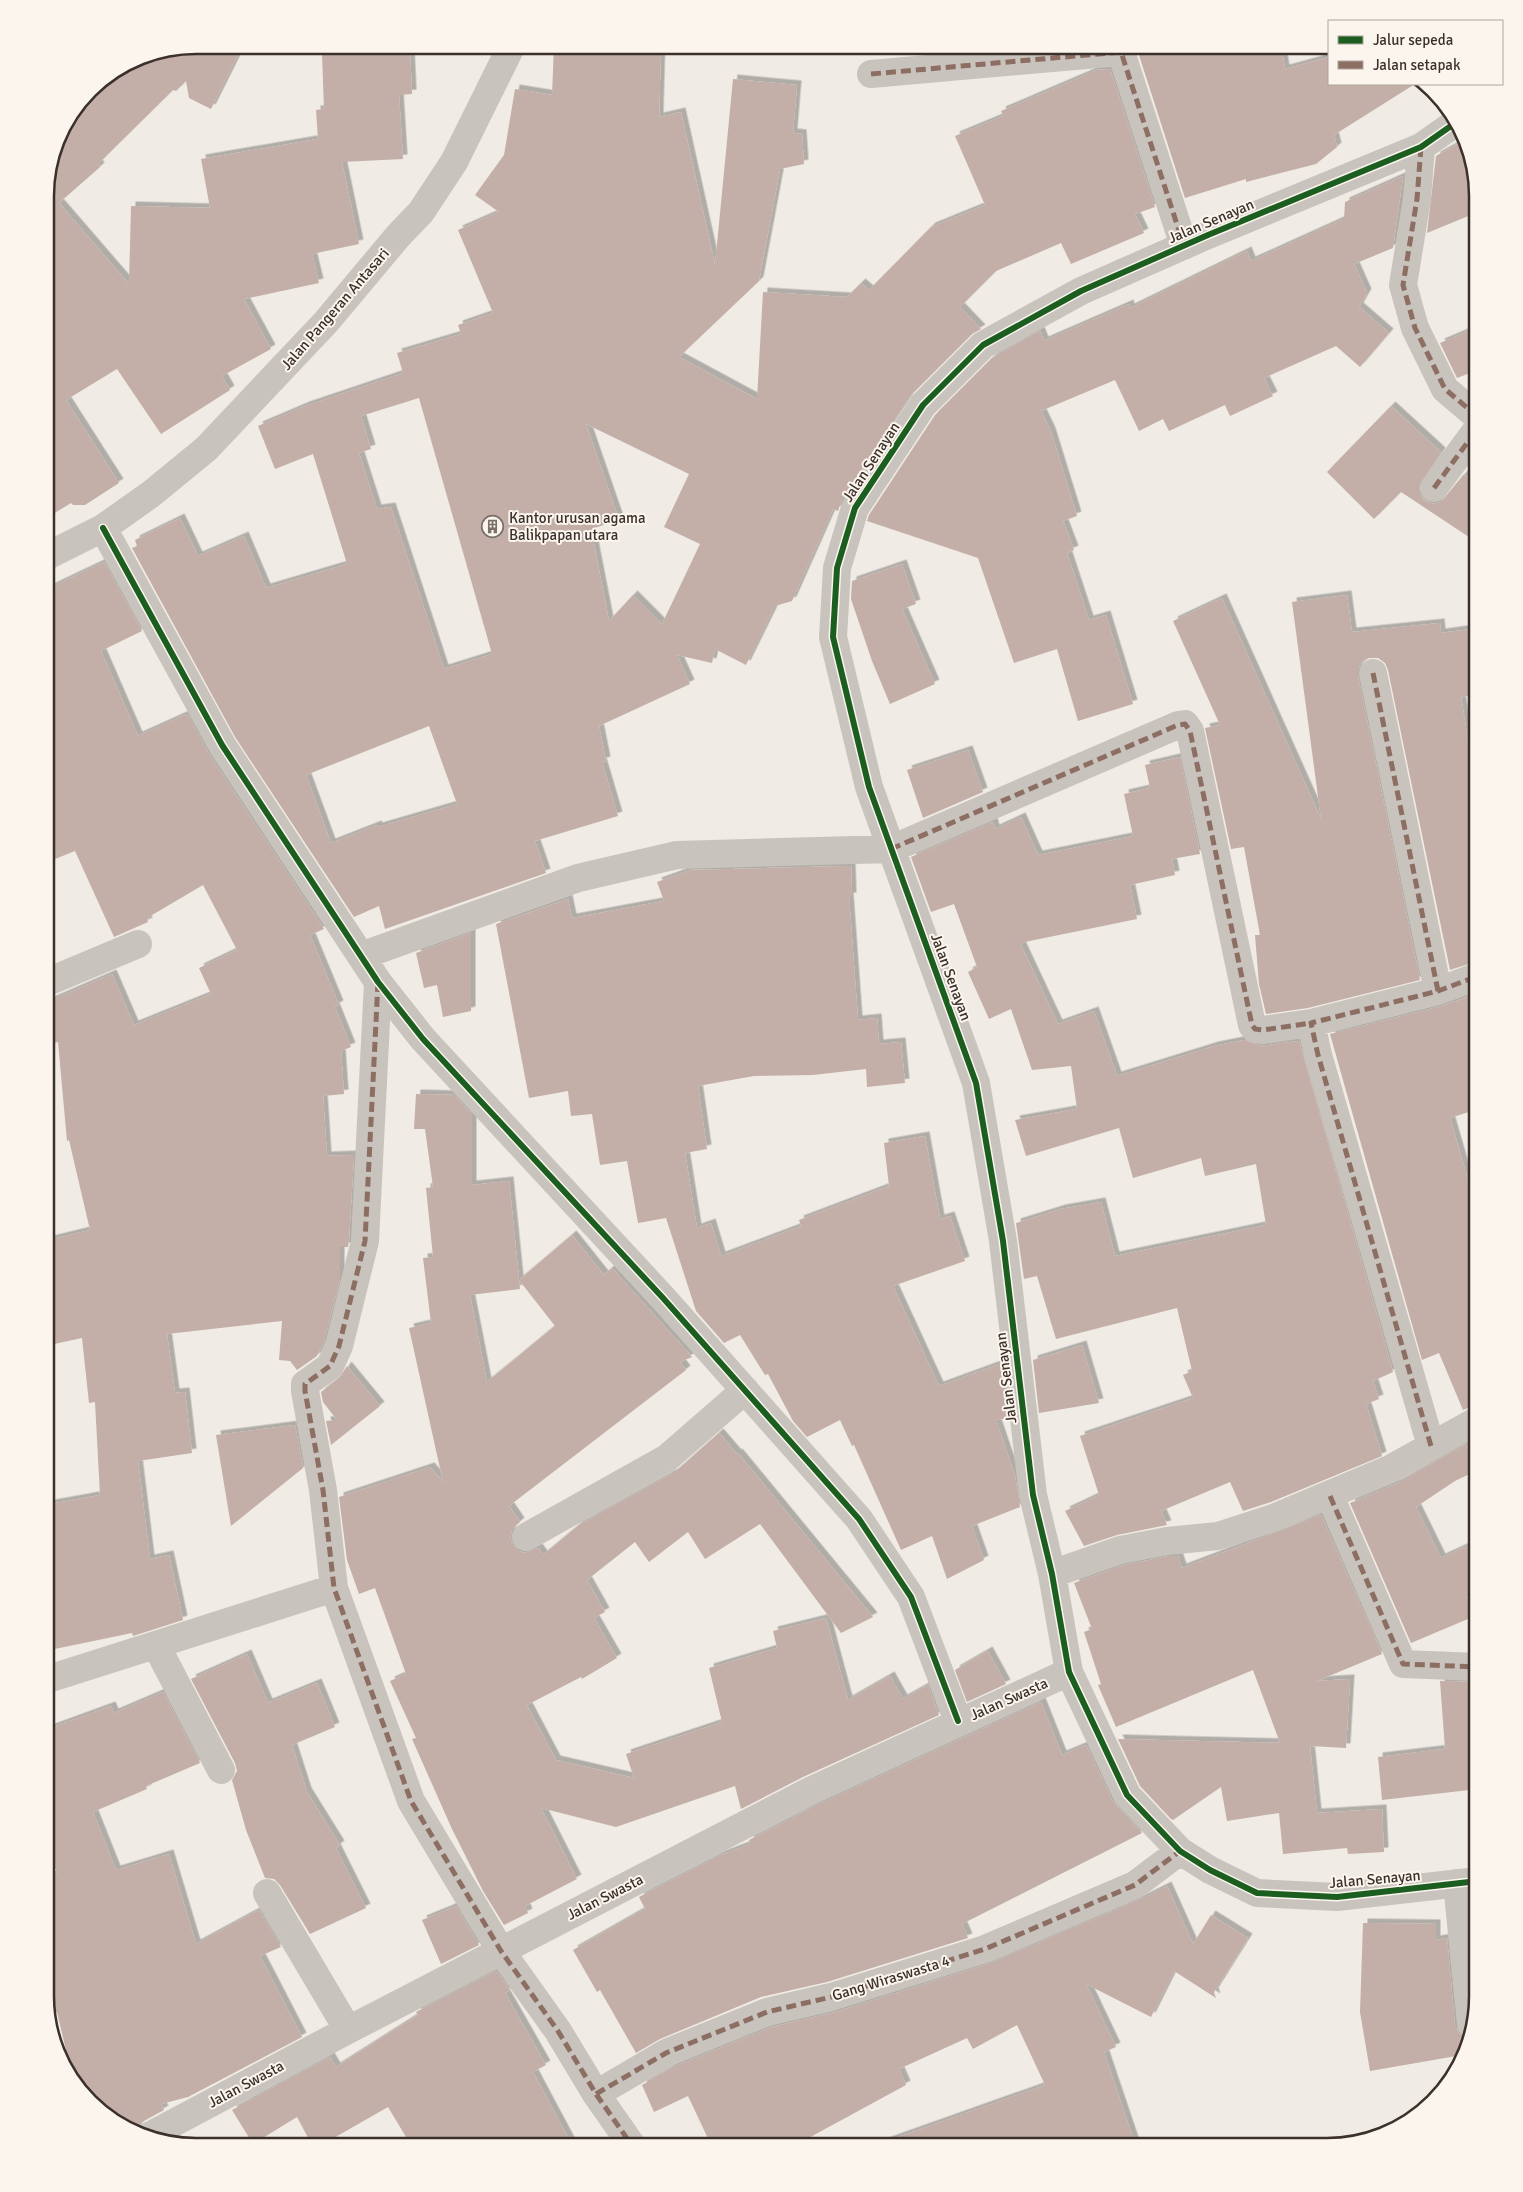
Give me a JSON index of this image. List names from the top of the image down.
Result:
{
  "streets": {
    "street": [
      "Jalan Senayan",
      "Jalan Pangeran Antasari",
      "Jalan Swasta",
      "Gang Wiraswasta 4"
    ]
  },
  "crossings": [
    ["Jalan Senayan", "Jalan Swasta"],
    ["Jalan Senayan", "Gang Wiraswasta 4"]
  ],
  "places": {
    "building": ["Kantor urusan agama Balikpapan utara"]
  },
  "legend": ["Jalur sepeda", "Jalan setapak"]
}
